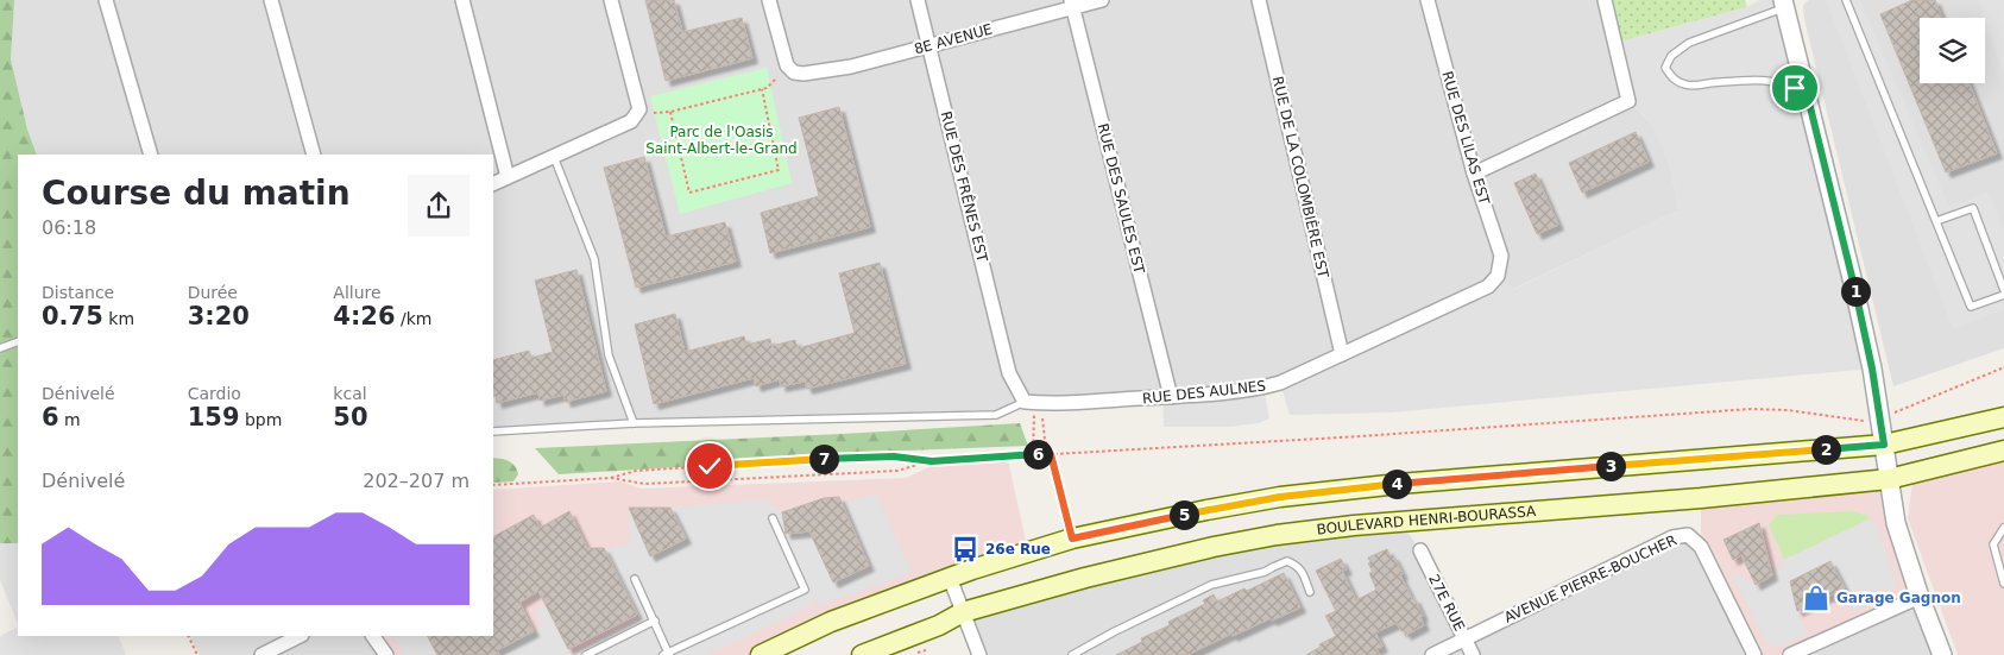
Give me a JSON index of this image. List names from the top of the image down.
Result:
{
  "streets": {
    "main road": ["BOULEVARD HENRI-BOURASSA"],
    "street": [
      "8E AVENUE",
      "RUE DES LILAS EST",
      "RUE DE LA COLOMBIÈRE EST",
      "RUE DES FRÊNES EST",
      "RUE DES SAULES EST",
      "RUE DES AULNES",
      "AVENUE PIERRE-BOUCHER",
      "27E RUE"
    ]
  },
  "crossings": [
    ["8E AVENUE", "RUE DES FRÊNES EST"],
    ["8E AVENUE", "RUE DES SAULES EST"],
    ["RUE DES LILAS EST", "RUE DES AULNES"],
    ["RUE DE LA COLOMBIÈRE EST", "RUE DES AULNES"],
    ["RUE DES FRÊNES EST", "RUE DES AULNES"],
    ["RUE DES SAULES EST", "RUE DES AULNES"],
    ["AVENUE PIERRE-BOUCHER", "27E RUE"]
  ],
  "parks": ["Parc de l'Oasis Saint-Albert-le-Grand"],
  "places": {
    "bus stop": ["26e Rue"],
    "shop": ["Garage Gagnon"]
  },
  "page": {
    "heading": ["Course du matin", "06:18"],
    "stats": [
      ["Distance", "0.75 km"],
      ["Durée", "3:20"],
      ["Allure", "4:26 /km"],
      ["Dénivelé", "6 m"],
      ["Cardio", "159 bpm"],
      ["kcal", "50"]
    ],
    "pins": [
      "1",
      "2",
      "6",
      "7",
      "3",
      "4",
      "5"
    ],
    "chart": ["Dénivelé", "202–207 m"]
  }
}
